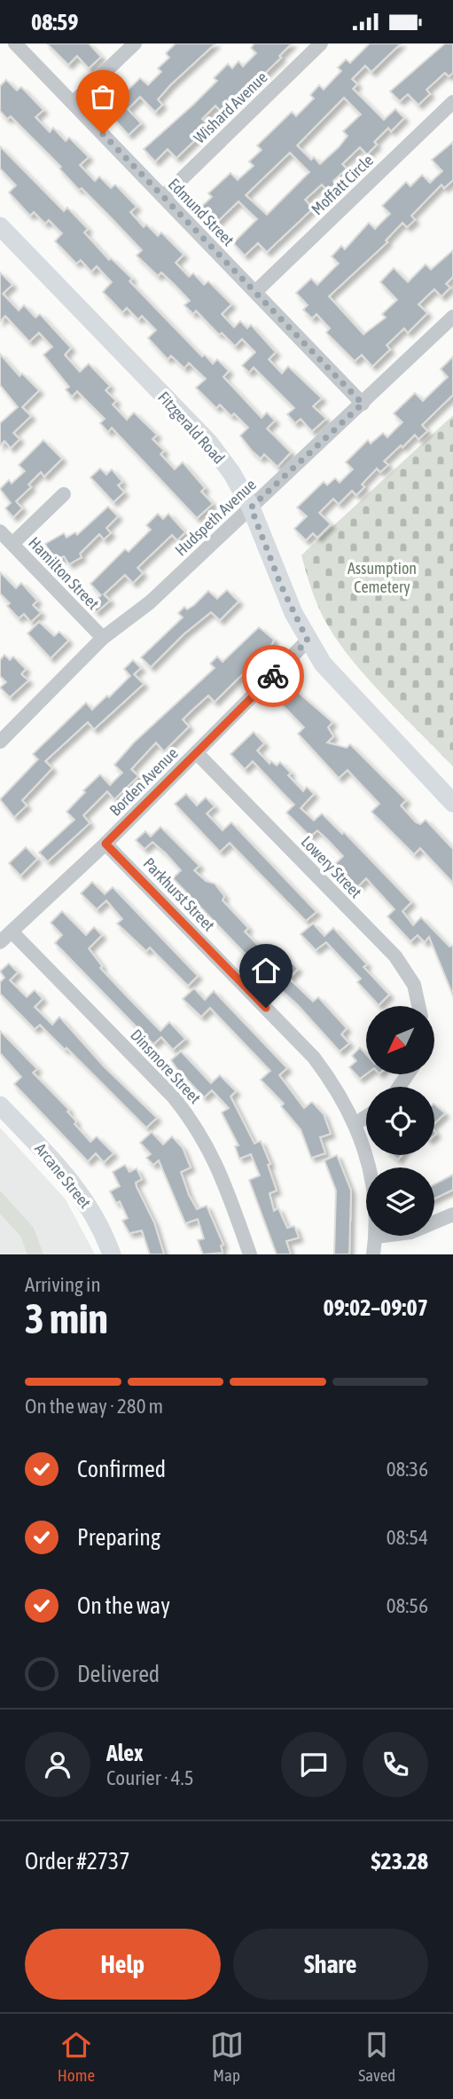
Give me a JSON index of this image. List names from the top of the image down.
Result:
{
  "streets": {
    "main road": ["Fitzgerald Road", "Arcane Street"],
    "street": [
      "Wishard Avenue",
      "Moffatt Circle",
      "Edmund Street",
      "Hudspeth Avenue",
      "Hamilton Street",
      "Borden Avenue",
      "Lowery Street",
      "Parkhurst Street",
      "Dinsmore Street"
    ]
  },
  "crossings": [
    ["Wishard Avenue", "Edmund Street"],
    ["Moffatt Circle", "Edmund Street"],
    ["Edmund Street", "Hudspeth Avenue"],
    ["Fitzgerald Road", "Hudspeth Avenue"],
    ["Fitzgerald Road", "Borden Avenue"],
    ["Hudspeth Avenue", "Hamilton Street"],
    ["Borden Avenue", "Lowery Street"],
    ["Borden Avenue", "Parkhurst Street"],
    ["Borden Avenue", "Dinsmore Street"]
  ],
  "parks": ["Assumption Cemetery"],
  "north": "bottom left",
  "page": {
    "status": "08:59",
    "heading": ["3 min", "Arriving in", "09:02–09:07"],
    "panel": [
      "Alex",
      "Courier · 4.5",
      "Order #2737",
      "$23.28"
    ],
    "bar": "On the way · 280 m",
    "list": [
      ["Confirmed", "08:36"],
      ["Preparing", "08:54"],
      ["On the way", "08:56"],
      "Delivered"
    ],
    "buttons": ["Help", "Share"],
    "tabs": ["Home", "Map", "Saved"]
  }
}
